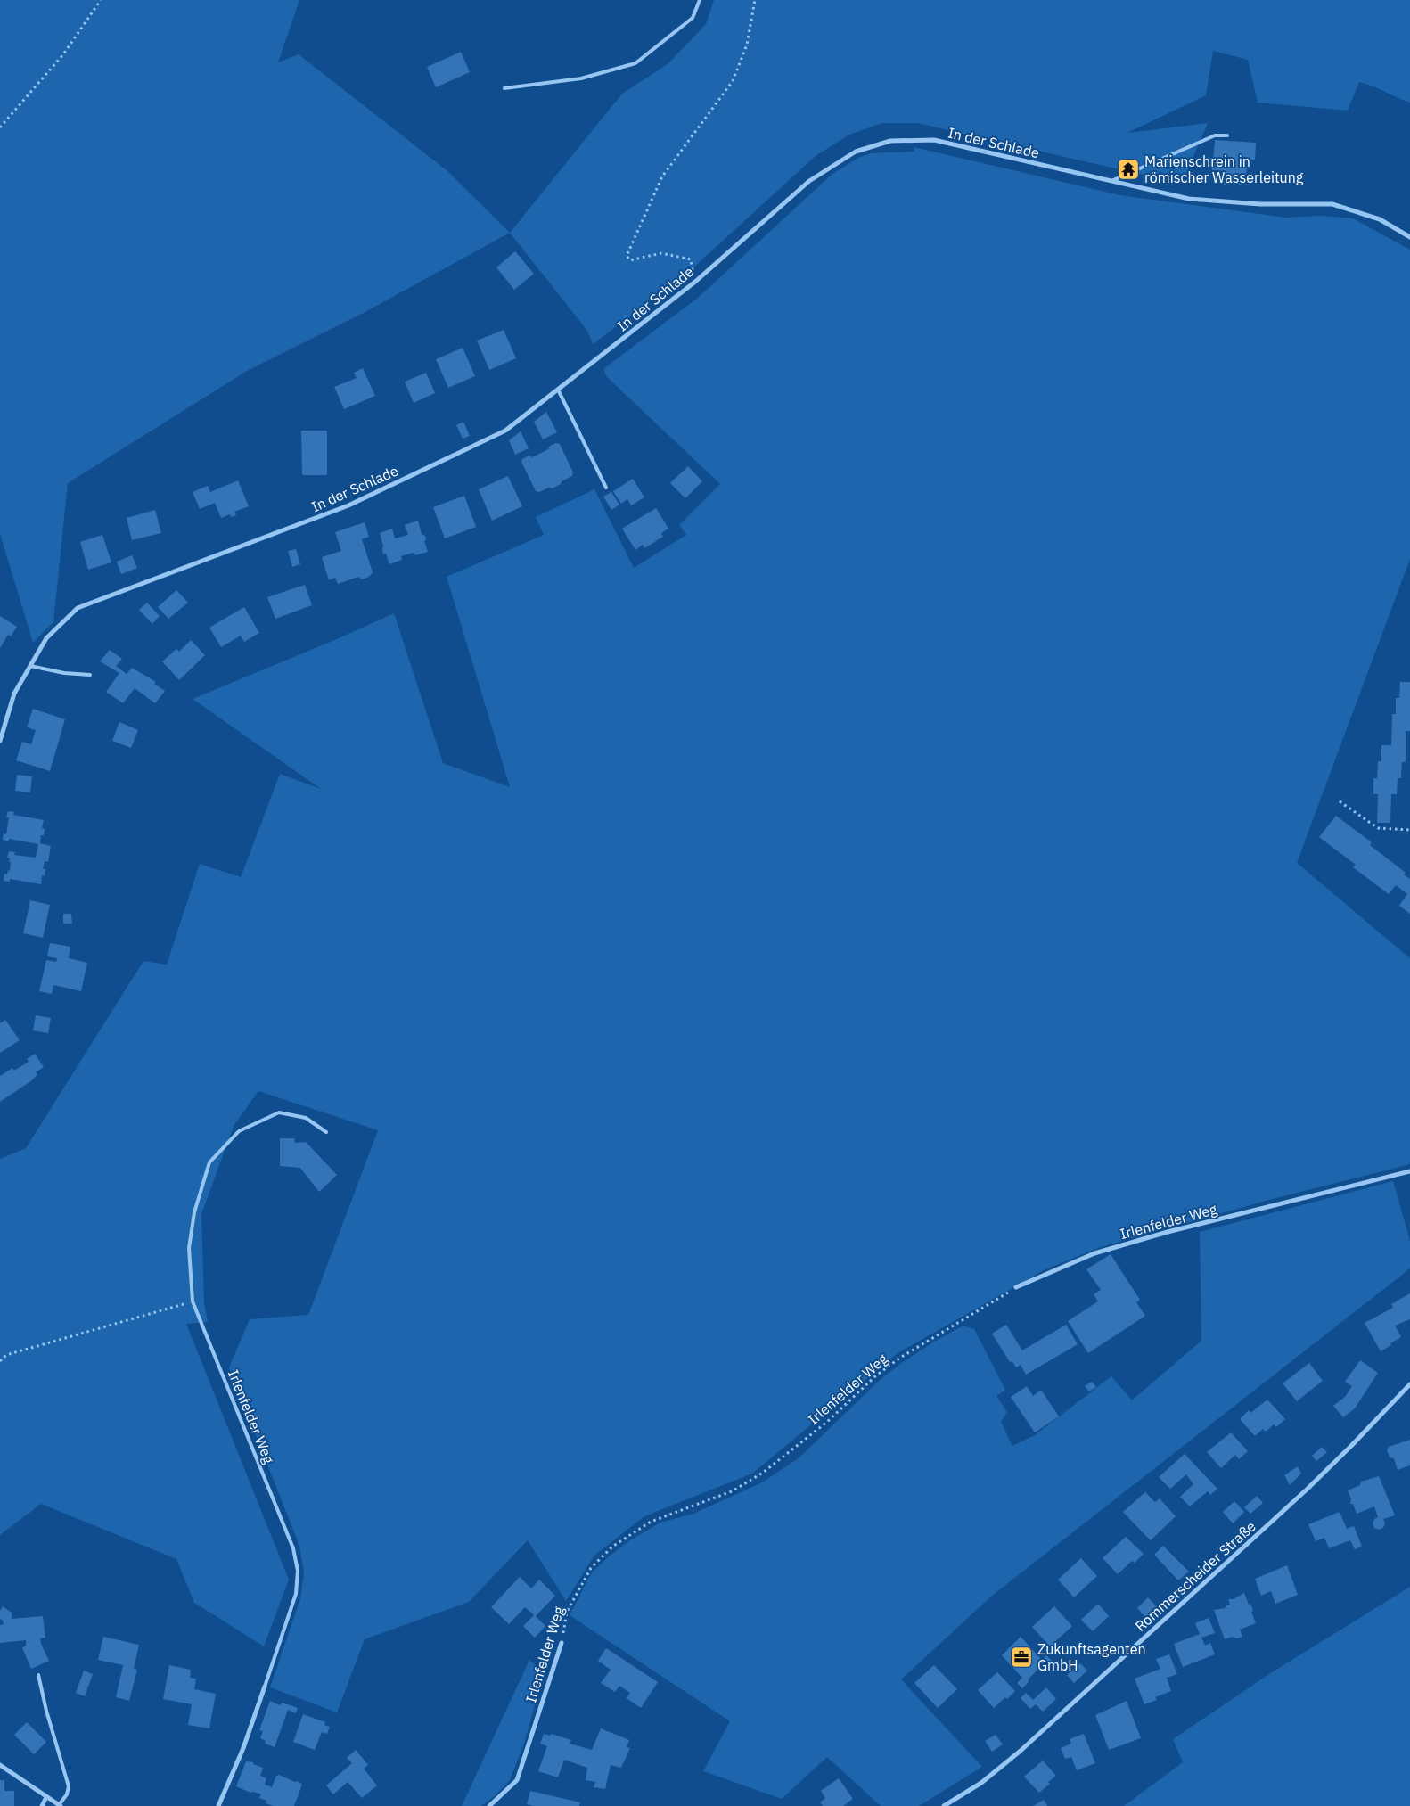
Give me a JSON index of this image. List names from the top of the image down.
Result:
{
  "streets": {
    "street": ["In der Schlade", "Irlenfelder Weg", "Rommerscheider Straße"]
  },
  "places": {
    "temple": ["Marienschrein in römischer Wasserleitung"],
    "office": ["Zukunftsagenten GmbH"]
  }
}
